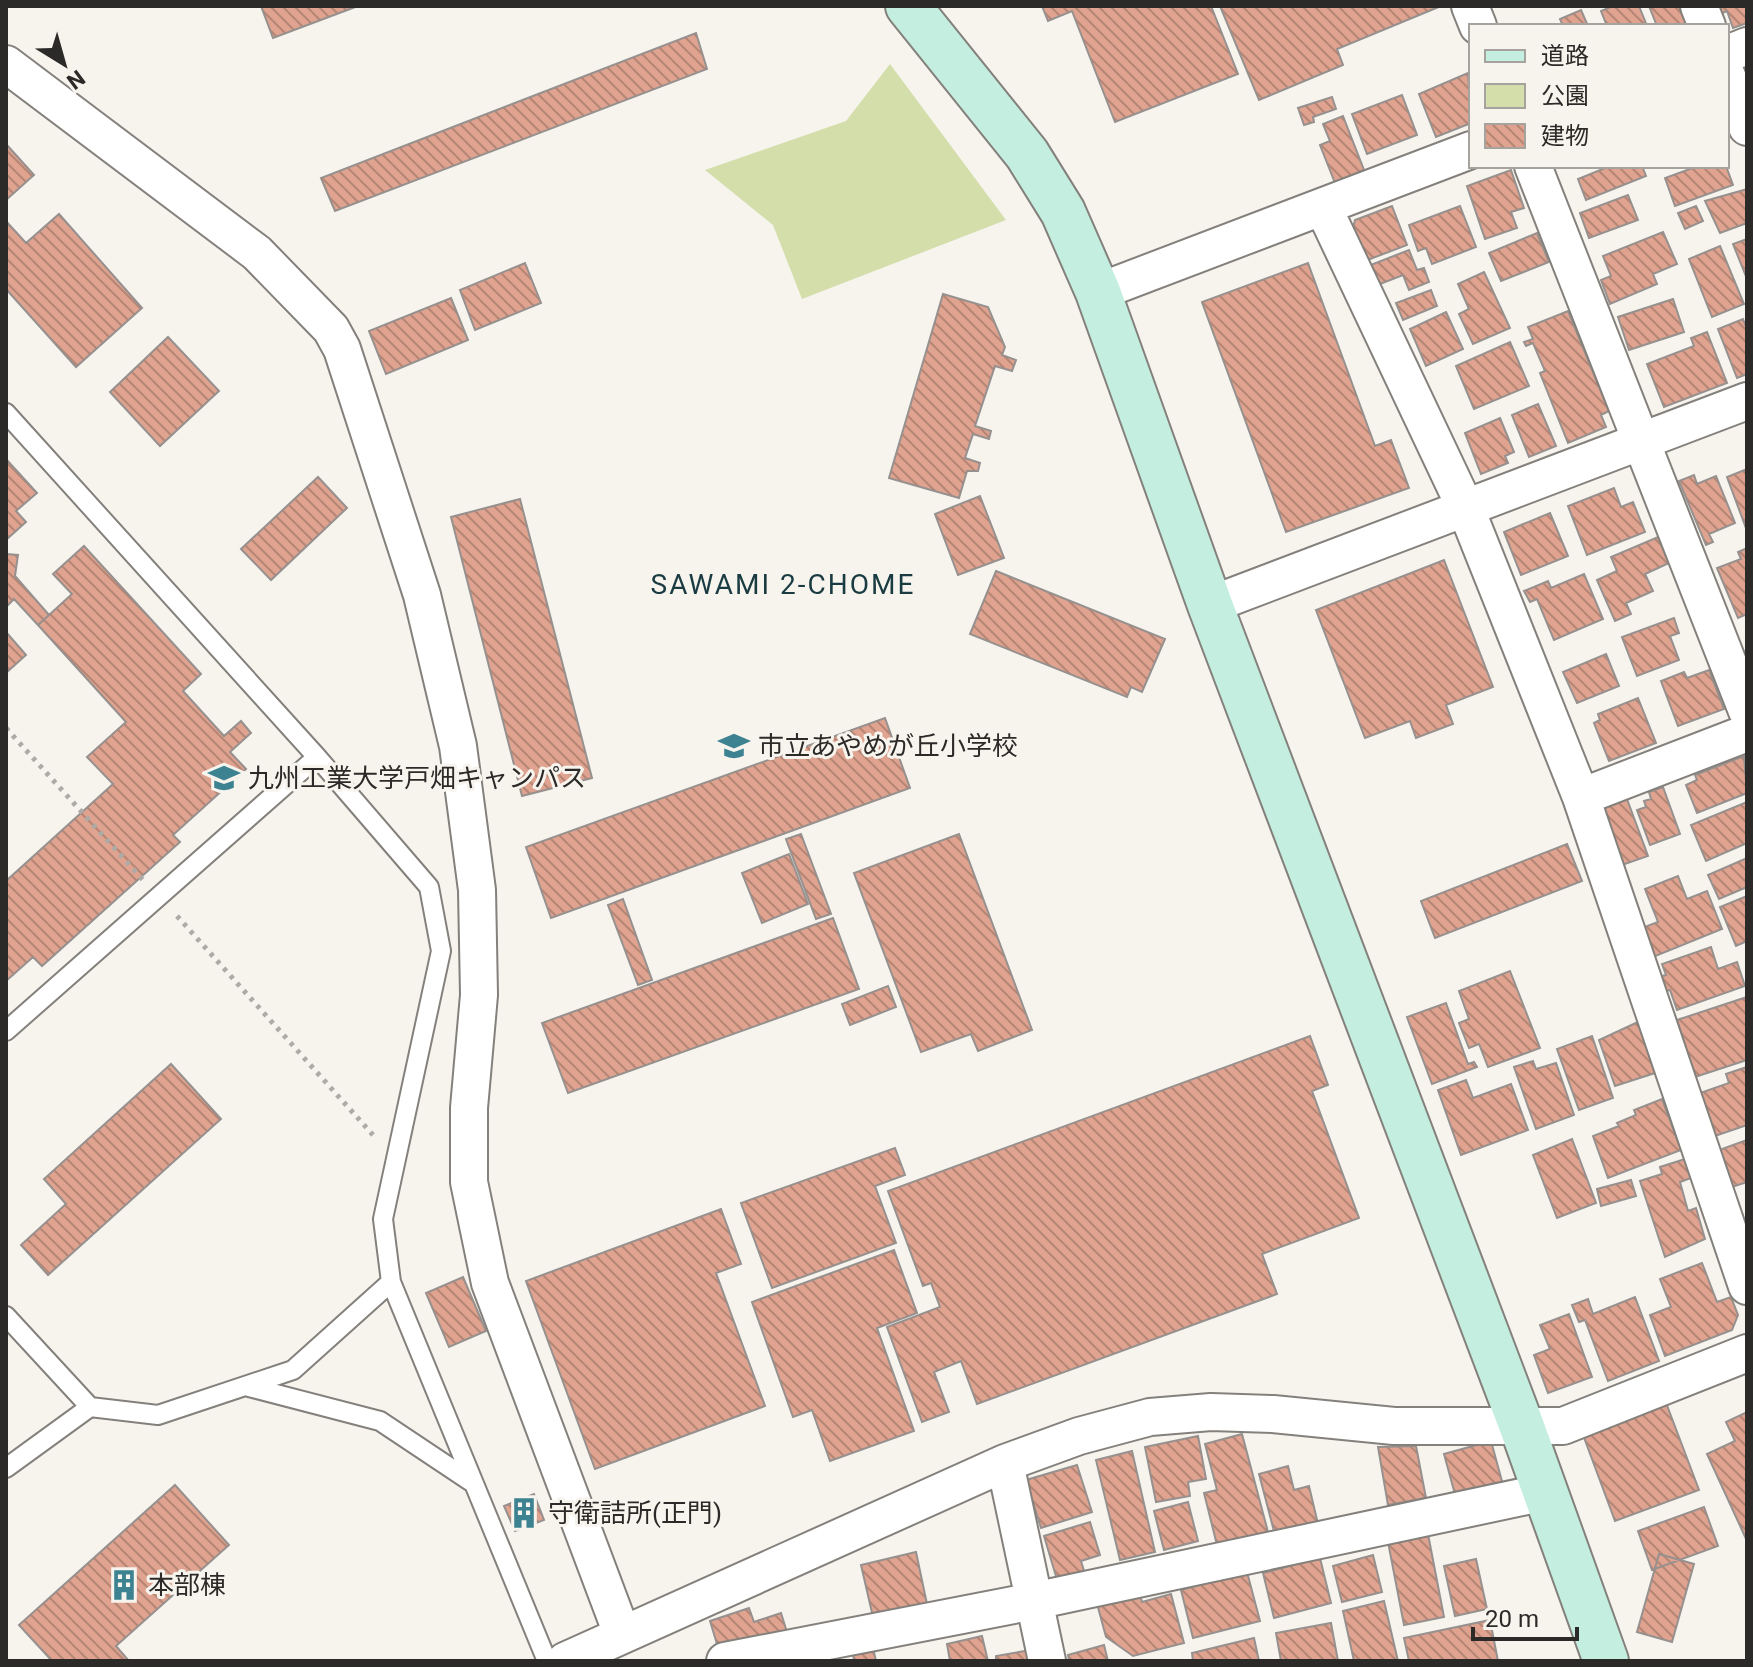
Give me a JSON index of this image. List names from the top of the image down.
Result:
{
  "districts": ["SAWAMI 2-CHOME"],
  "places": {
    "school or university": ["市立あやめが丘小学校", "九州工業大学戸畑キャンパス"],
    "building": ["守衛詰所(正門)", "本部棟"]
  },
  "legend": ["道路", "公園", "建物"],
  "scale_bar": "20 m",
  "north": "bottom right"
}
